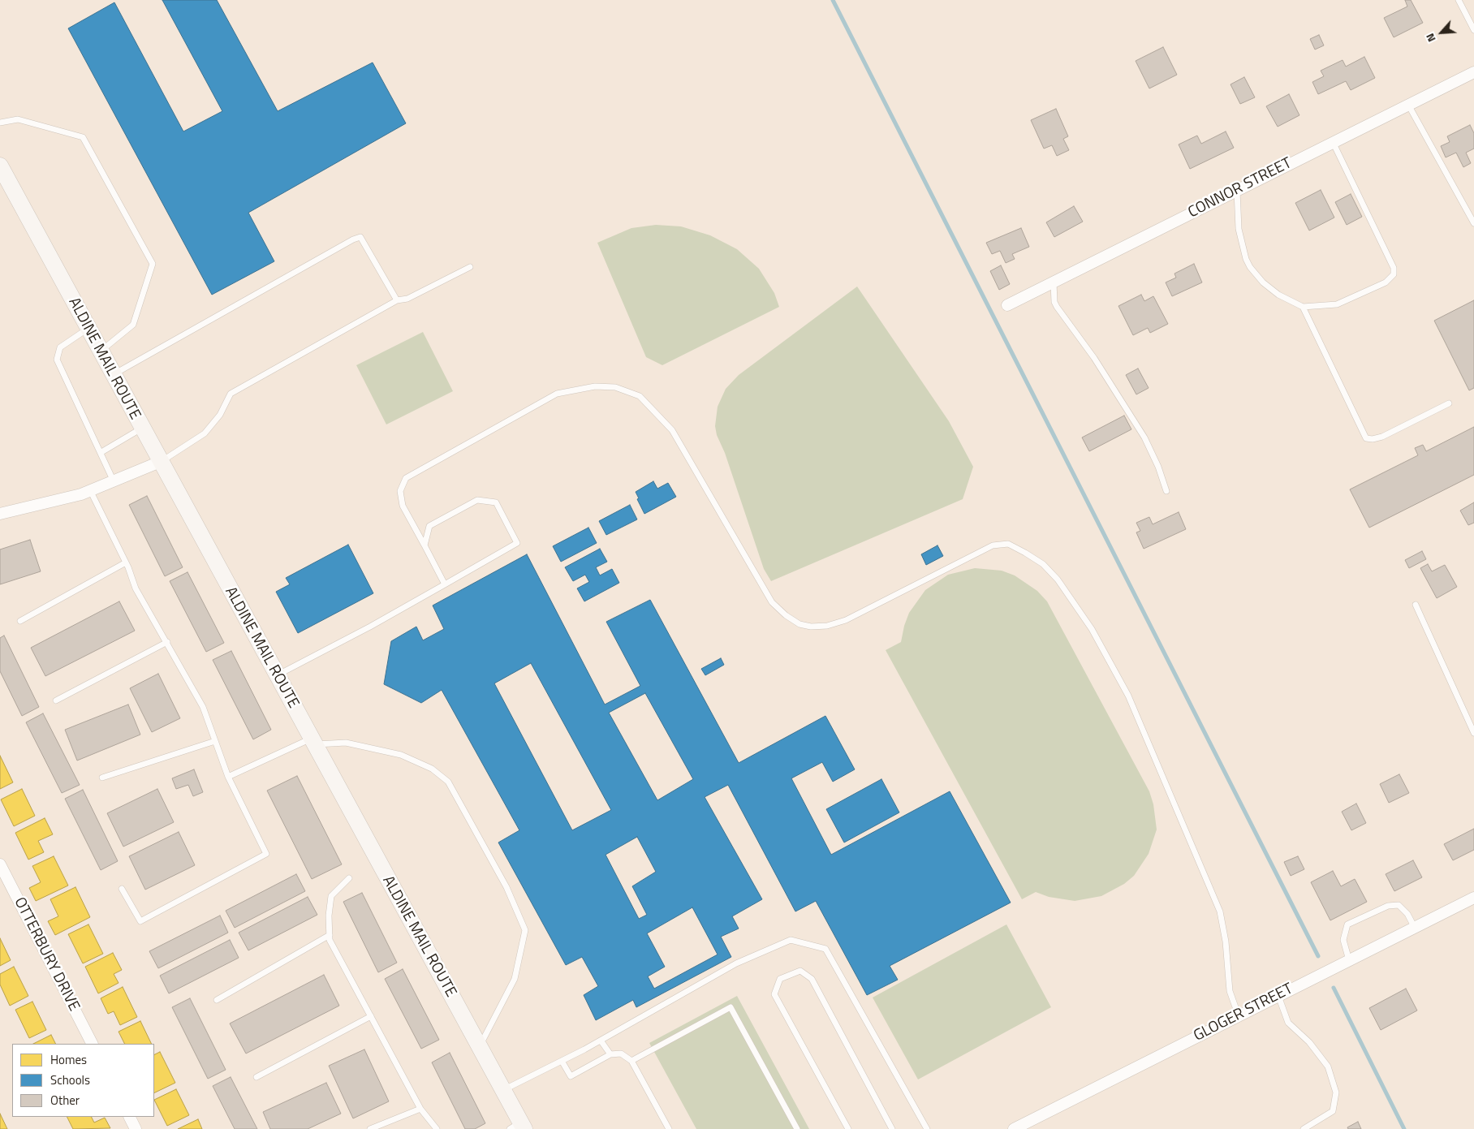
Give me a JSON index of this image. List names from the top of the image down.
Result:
{
  "streets": {
    "main road": ["ALDINE MAIL ROUTE"],
    "street": ["CONNOR STREET", "OTTERBURY DRIVE", "GLOGER STREET"]
  },
  "legend": ["Homes", "Schools", "Other"],
  "north": "bottom left"
}
